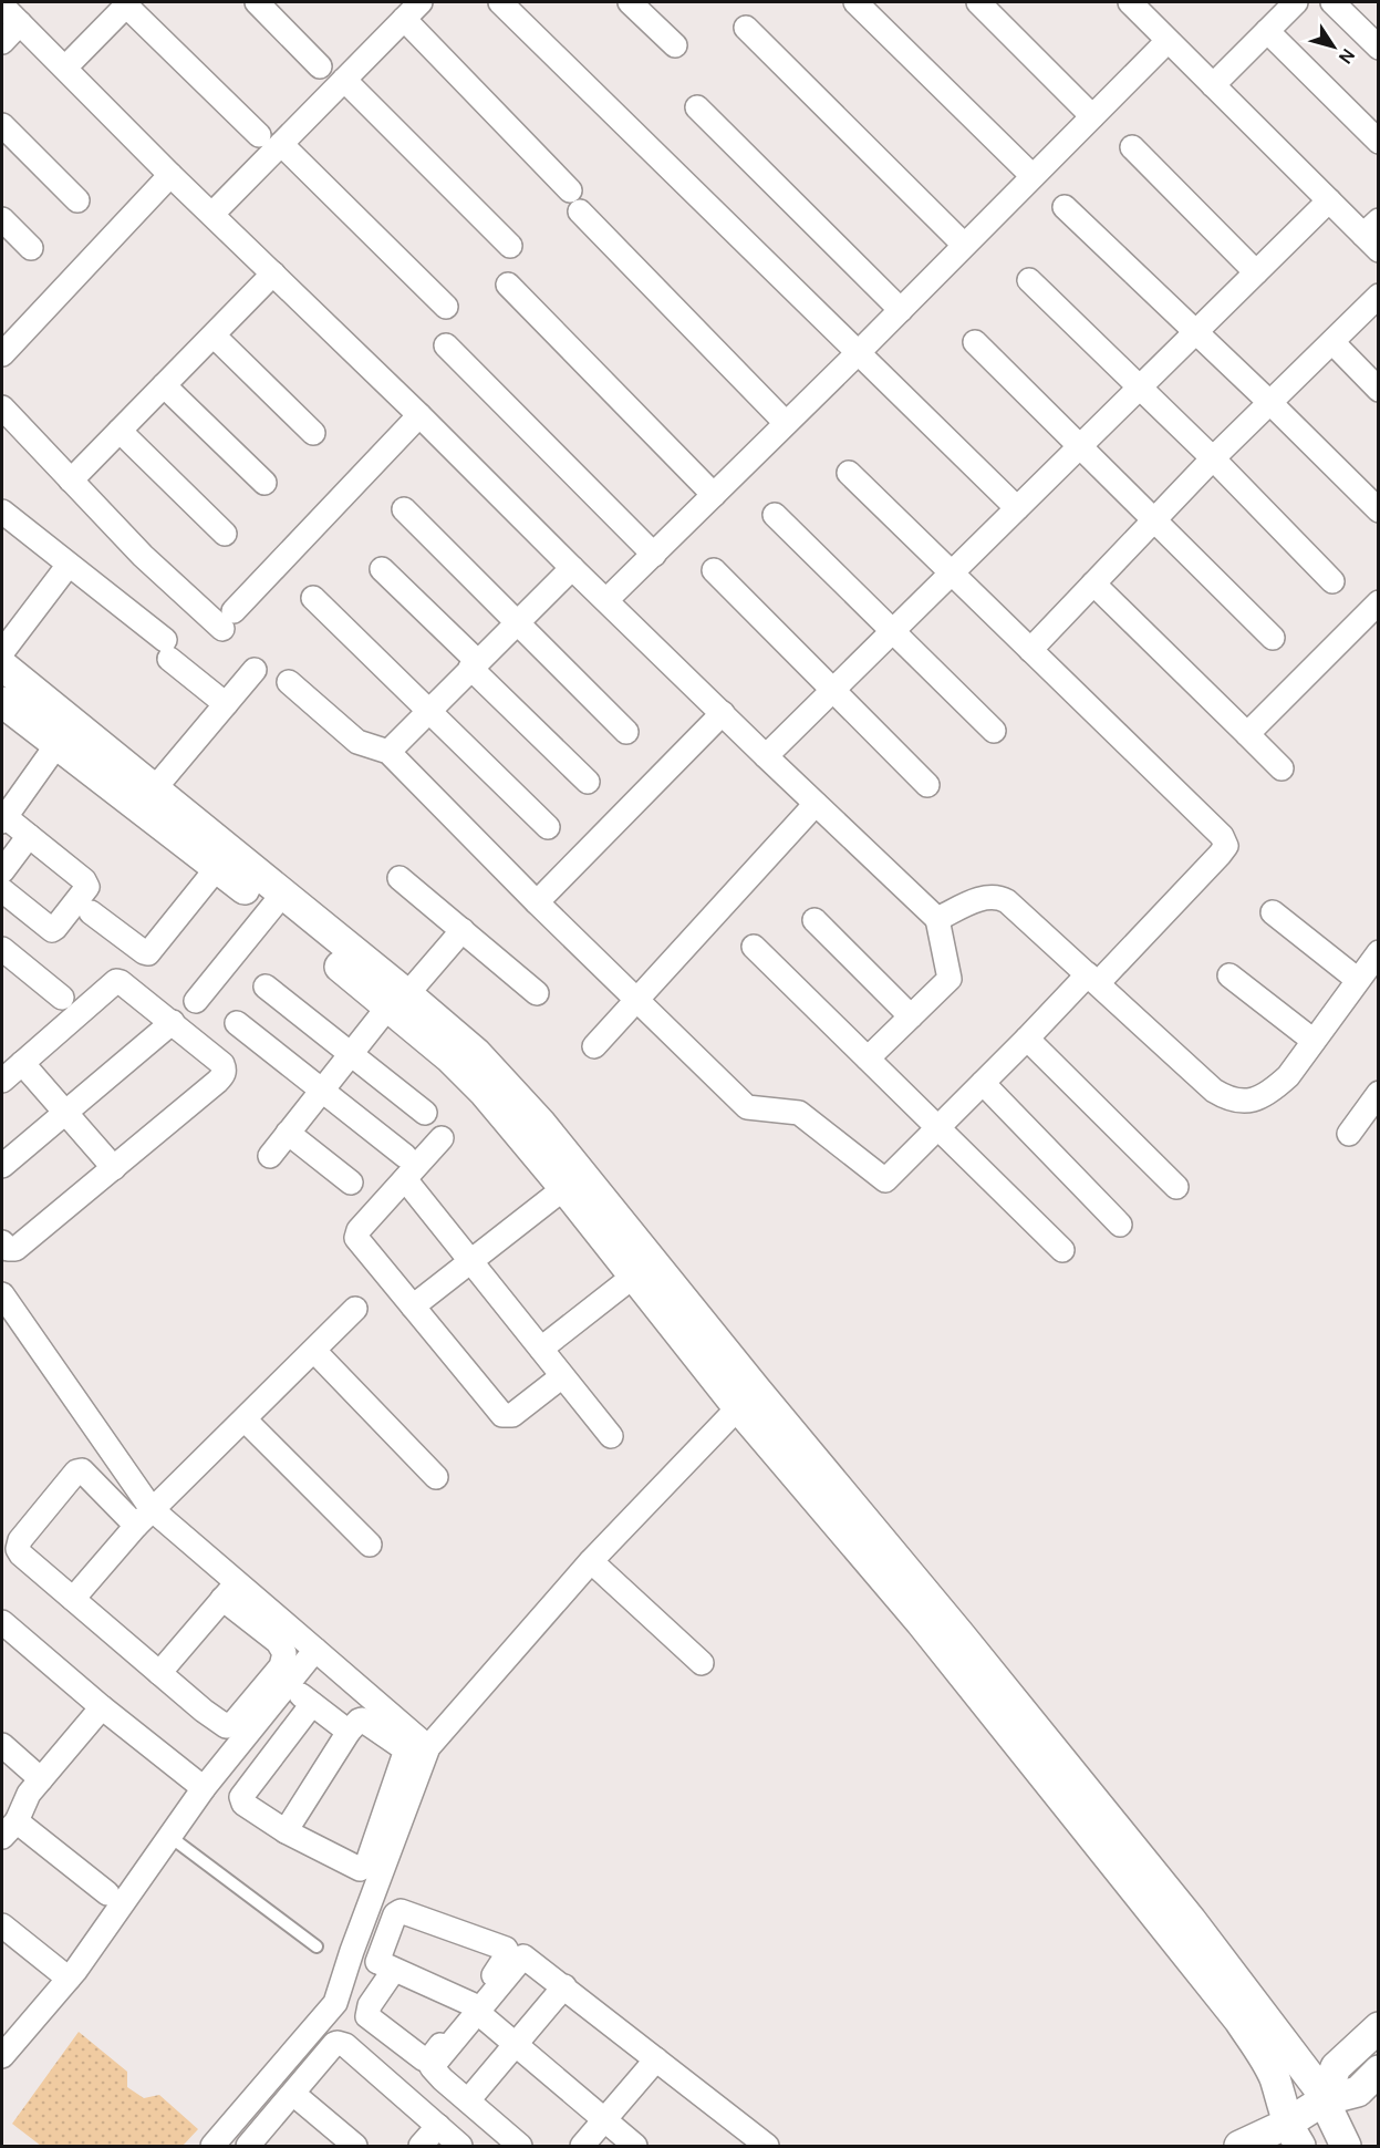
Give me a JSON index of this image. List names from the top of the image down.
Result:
{
  "north": "bottom right"
}
